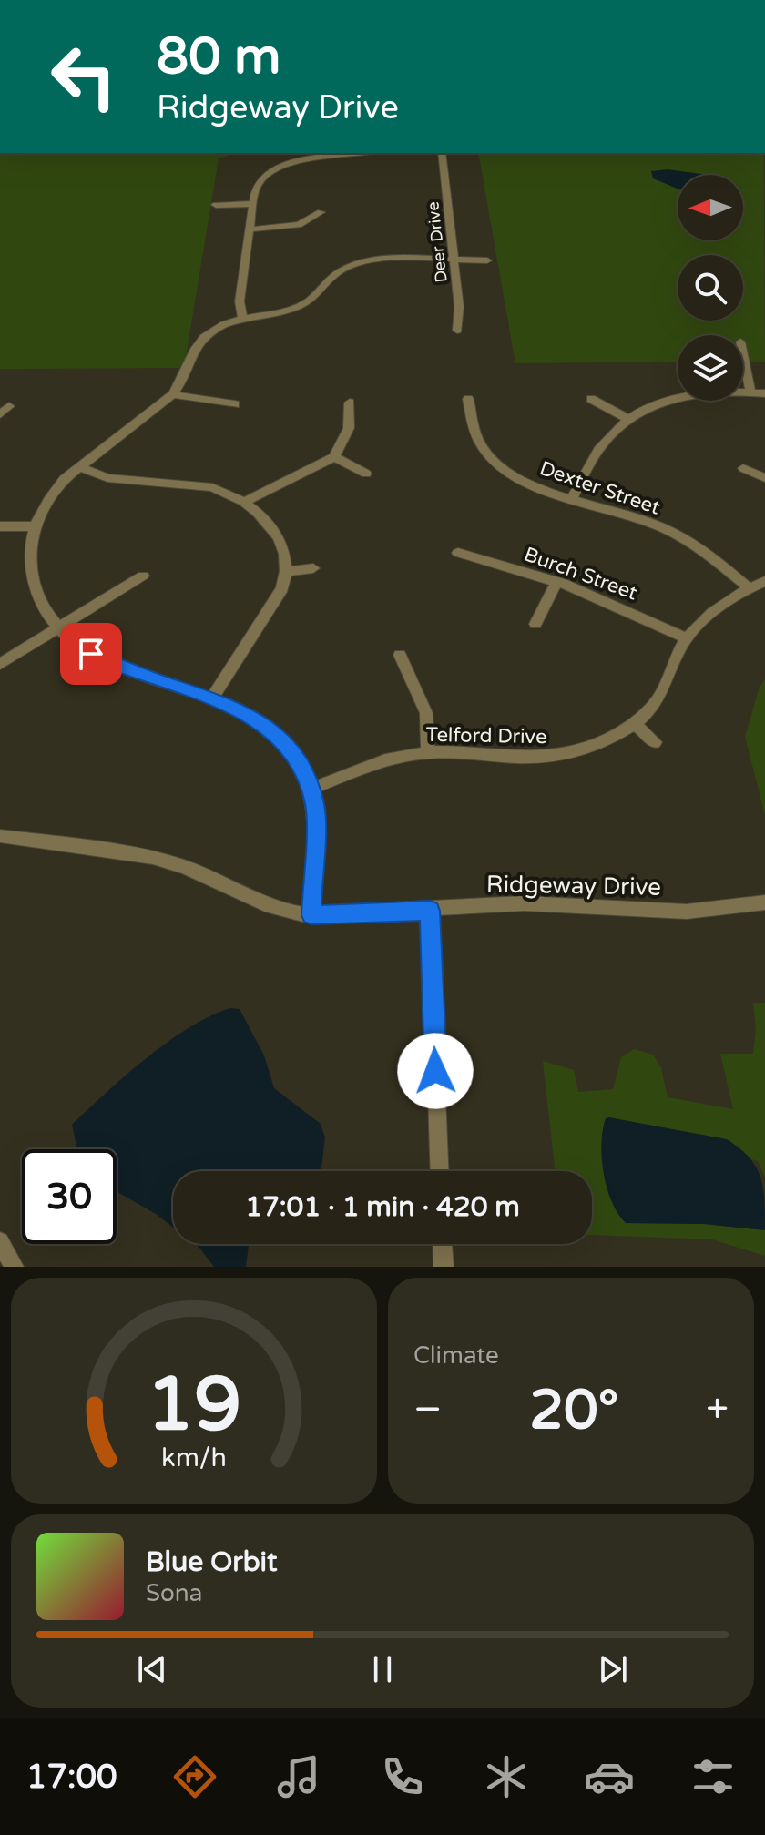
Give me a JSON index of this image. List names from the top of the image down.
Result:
{
  "streets": {
    "street": [
      "Deer Drive",
      "Dexter Street",
      "Burch Street",
      "Telford Drive",
      "Ridgeway Drive"
    ]
  },
  "crossings": [
    ["Dexter Street", "Telford Drive"],
    ["Burch Street", "Telford Drive"]
  ],
  "north": "left",
  "page": {
    "turn": ["80 m", "Ridgeway Drive"],
    "limit": "30",
    "trip": "17:01 · 1 min · 420 m",
    "tile": "Climate",
    "heat": ["−", "20°", "+"],
    "song": ["Blue Orbit", "Sona"],
    "tabs": "17:00",
    "gauge": ["19", "km/h"]
  }
}
